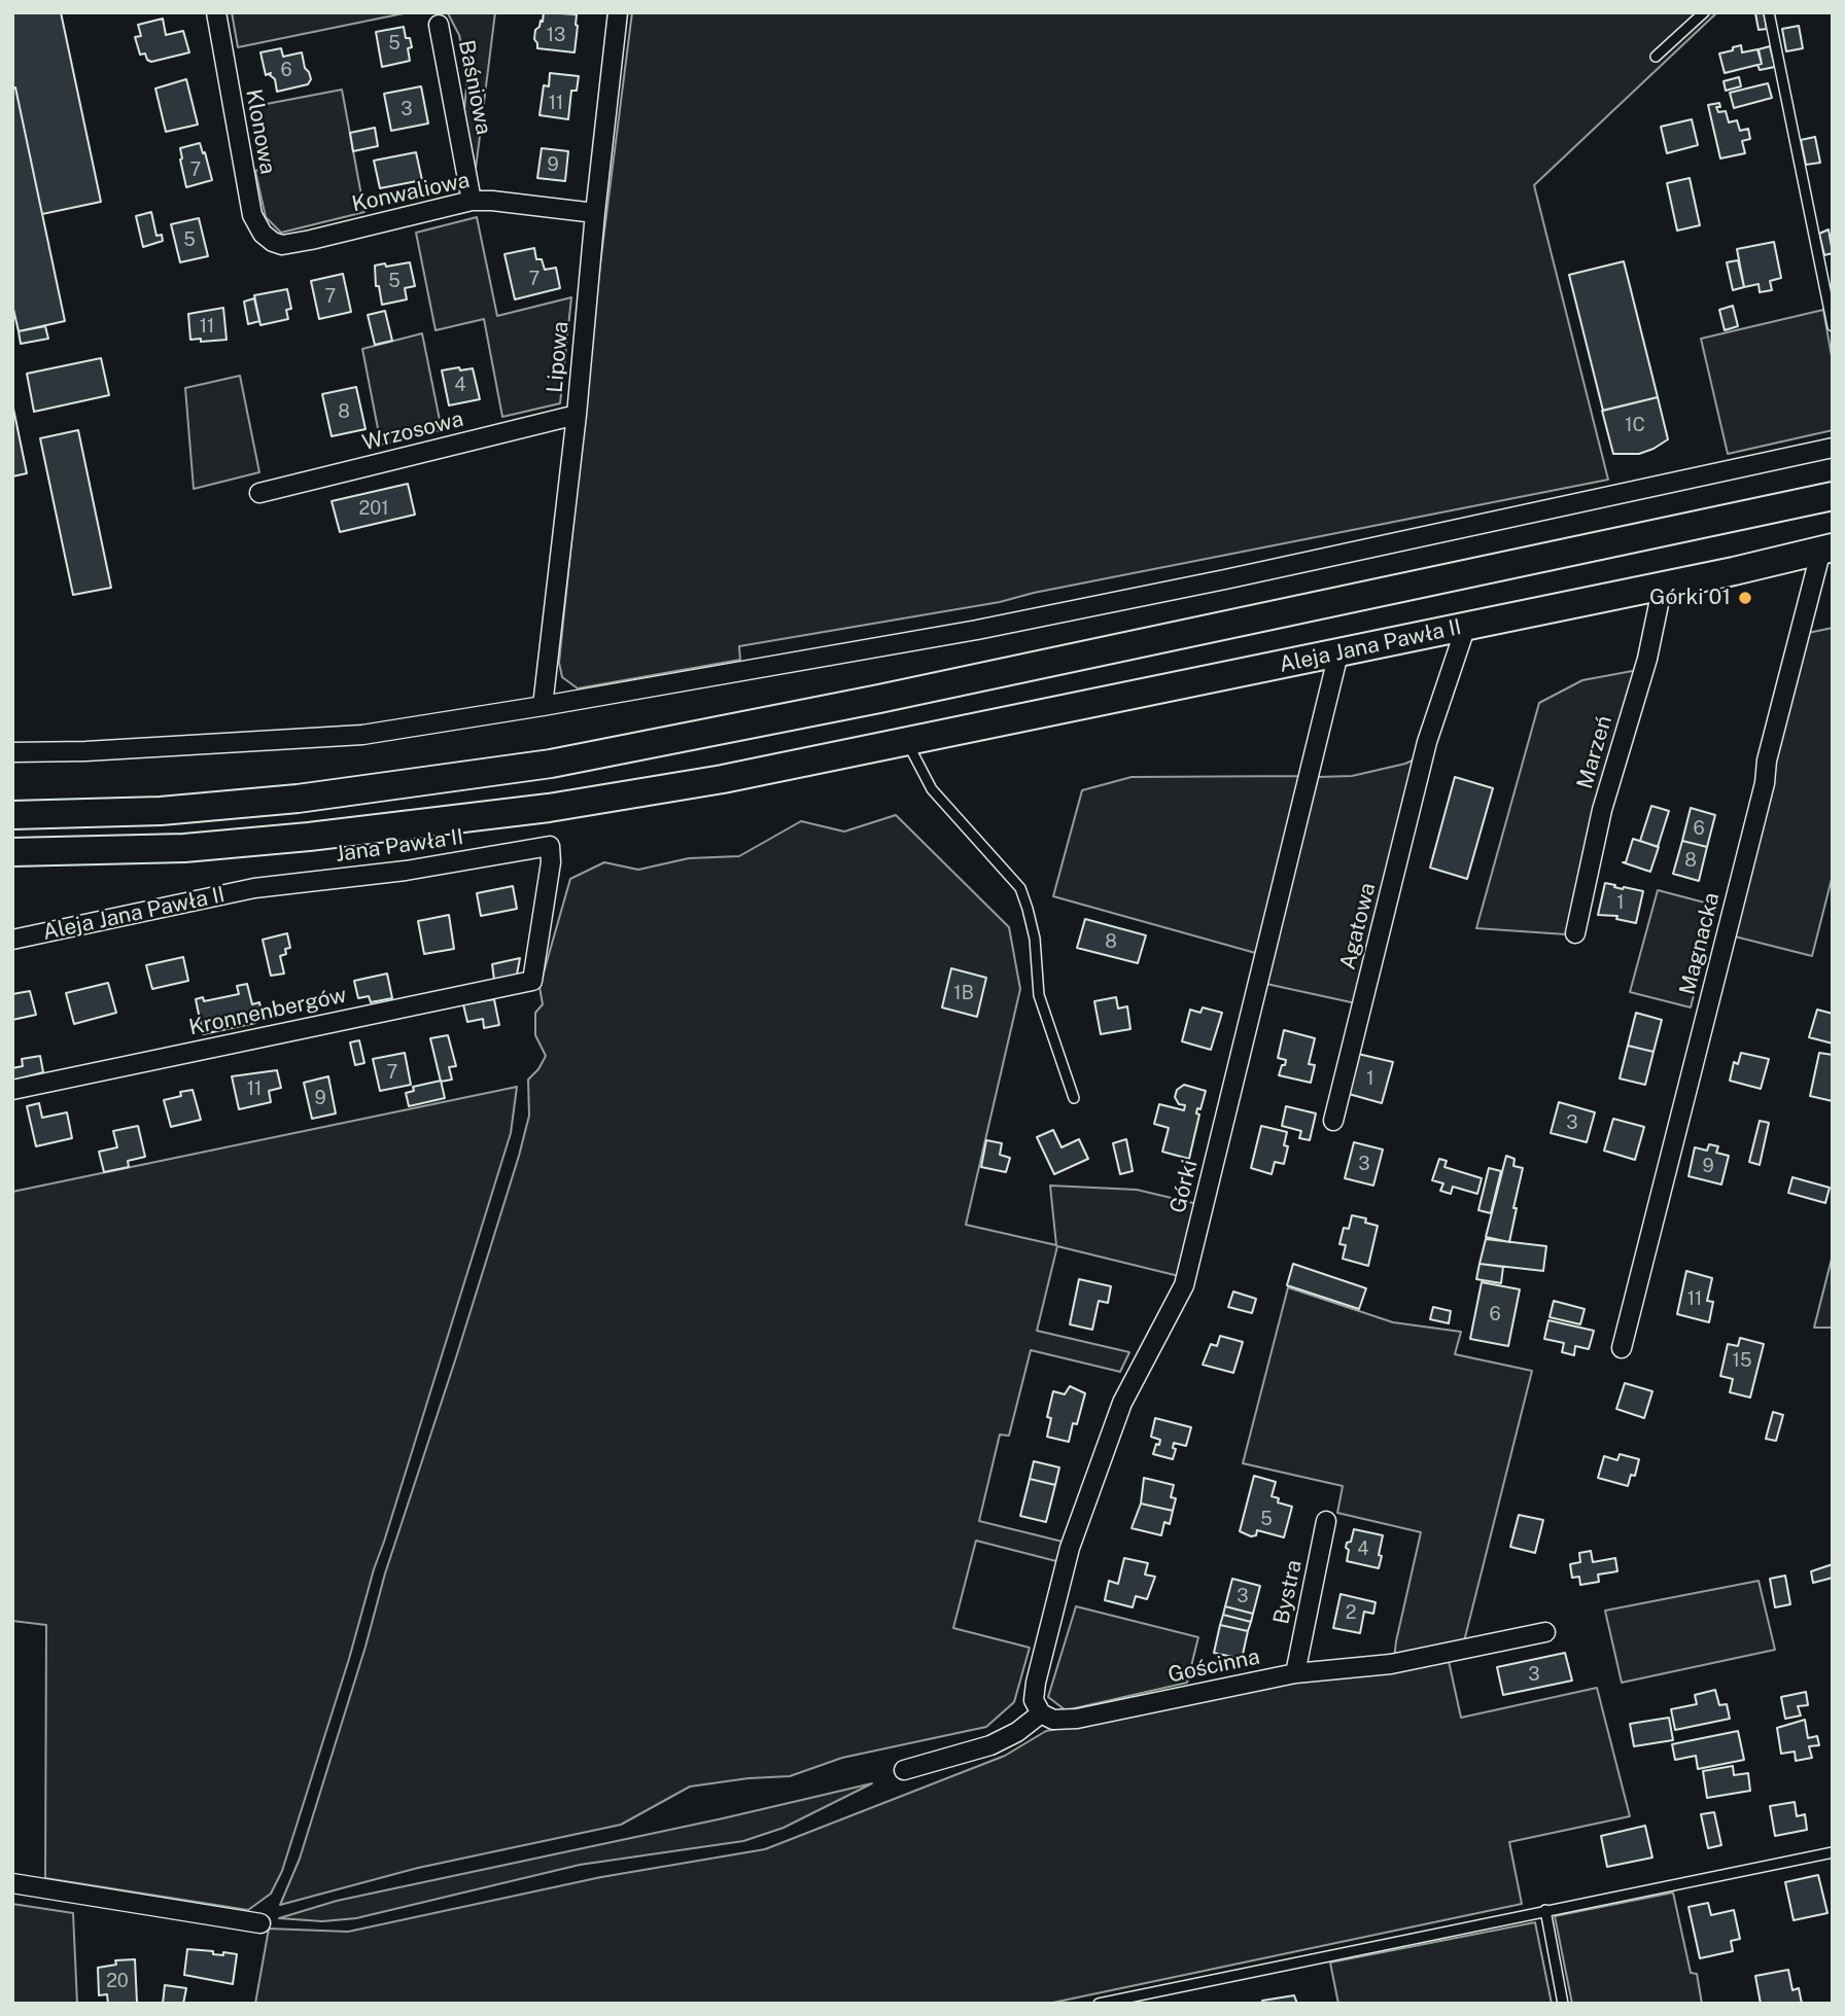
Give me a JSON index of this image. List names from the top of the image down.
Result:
{
  "streets": {
    "main road": ["Aleja Jana Pawła II"],
    "street": [
      "Baśniowa",
      "Klonowa",
      "Konwaliowa",
      "Lipowa",
      "Wrzosowa",
      "Marzeń",
      "Jana Pawła II",
      "Agatowa",
      "Magnacka",
      "Kronnenbergów",
      "Górki",
      "Bystra",
      "Gościnna"
    ]
  },
  "crossings": [
    ["Baśniowa", "Konwaliowa"],
    ["Klonowa", "Konwaliowa"],
    ["Konwaliowa", "Lipowa"],
    ["Lipowa", "Wrzosowa"],
    ["Aleja Jana Pawła II", "Marzeń"],
    ["Aleja Jana Pawła II", "Jana Pawła II"],
    ["Aleja Jana Pawła II", "Agatowa"],
    ["Aleja Jana Pawła II", "Magnacka"],
    ["Aleja Jana Pawła II", "Górki"],
    ["Jana Pawła II", "Kronnenbergów"],
    ["Górki", "Gościnna"],
    ["Bystra", "Gościnna"]
  ],
  "places": ["Górki 01"],
  "house_numbers": [
    "13",
    "5",
    "6",
    "11",
    "3",
    "9",
    "7",
    "5",
    "7",
    "5",
    "7",
    "11",
    "4",
    "8",
    "1C",
    "201",
    "6",
    "8",
    "1",
    "8",
    "1B",
    "7",
    "1",
    "11",
    "9",
    "3",
    "3",
    "9",
    "11",
    "6",
    "15",
    "5",
    "4",
    "3",
    "2",
    "3",
    "20"
  ]
}
